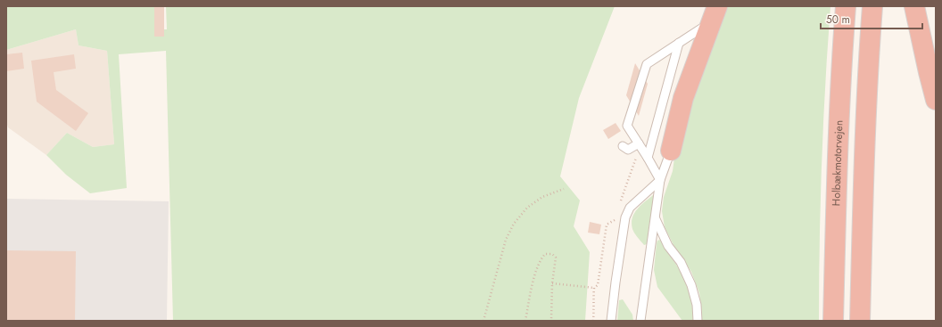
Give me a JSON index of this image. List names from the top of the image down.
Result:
{
  "streets": {
    "highway": ["Holbækmotorvejen"]
  },
  "scale_bar": "50 m"
}
